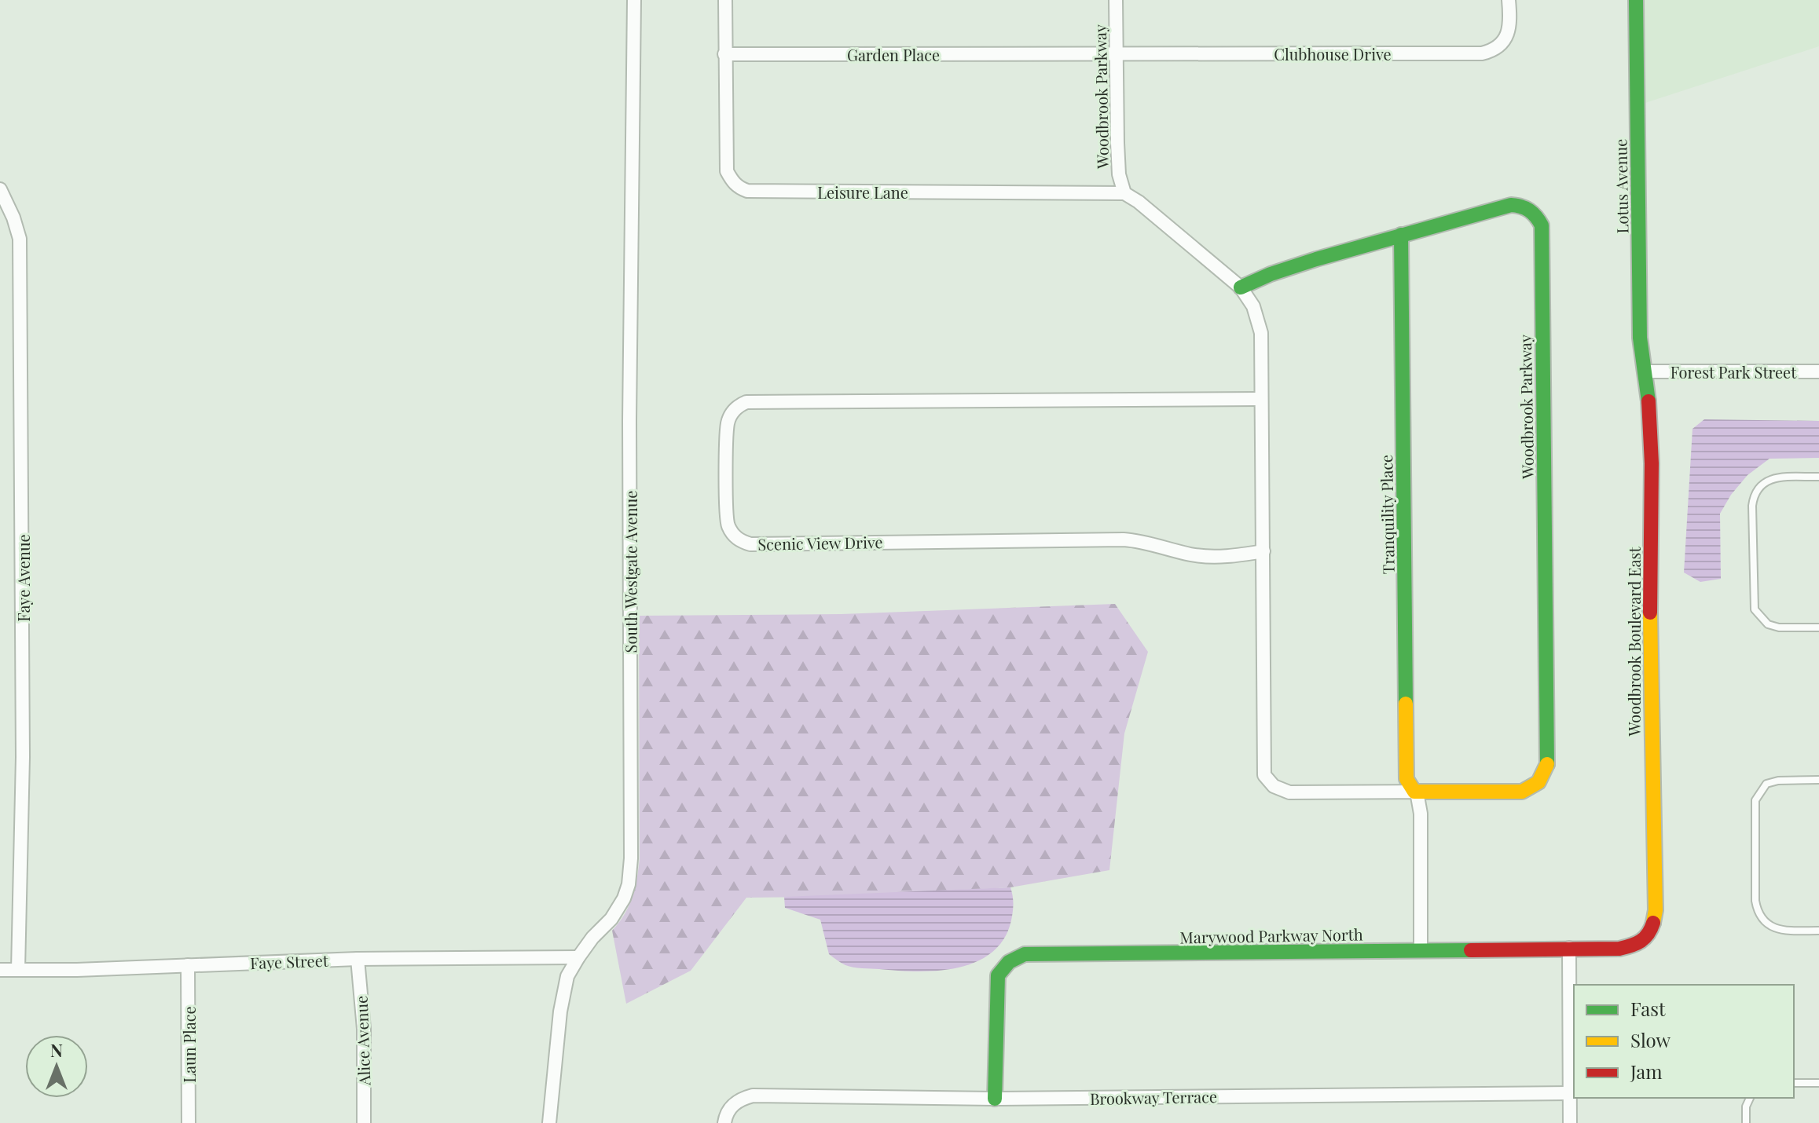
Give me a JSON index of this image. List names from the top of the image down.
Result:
{
  "streets": {
    "street": [
      "Clubhouse Drive",
      "Garden Place",
      "Woodbrook Parkway",
      "Lotus Avenue",
      "Leisure Lane",
      "Forest Park Street",
      "Tranquility Place",
      "Scenic View Drive",
      "South Westgate Avenue",
      "Faye Avenue",
      "Woodbrook Boulevard East",
      "Marywood Parkway North",
      "Faye Street",
      "Alice Avenue",
      "Laun Place",
      "Brookway Terrace"
    ]
  },
  "crossings": [
    ["Clubhouse Drive", "Garden Place"],
    ["Clubhouse Drive", "Woodbrook Parkway"],
    ["Garden Place", "Woodbrook Parkway"],
    ["Garden Place", "Leisure Lane"],
    ["Woodbrook Parkway", "Leisure Lane"],
    ["Woodbrook Parkway", "Tranquility Place"],
    ["Woodbrook Parkway", "Scenic View Drive"],
    ["Lotus Avenue", "Forest Park Street"],
    ["Lotus Avenue", "Woodbrook Boulevard East"],
    ["Forest Park Street", "Woodbrook Boulevard East"],
    ["South Westgate Avenue", "Faye Street"],
    ["Faye Avenue", "Faye Street"],
    ["Woodbrook Boulevard East", "Marywood Parkway North"],
    ["Marywood Parkway North", "Brookway Terrace"],
    ["Faye Street", "Alice Avenue"],
    ["Faye Street", "Laun Place"]
  ],
  "legend": ["Fast", "Slow", "Jam"],
  "north": "top"
}
